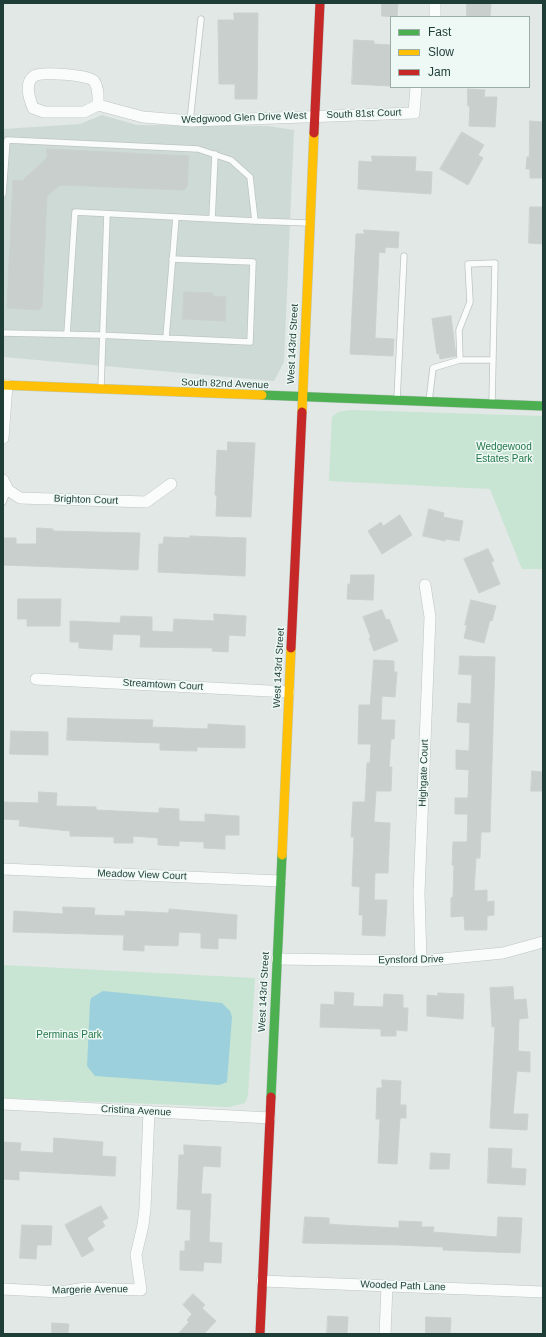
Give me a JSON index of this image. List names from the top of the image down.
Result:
{
  "streets": {
    "main road": ["West 143rd Street", "South 82nd Avenue"],
    "street": [
      "South 81st Court",
      "Wedgwood Glen Drive West",
      "Brighton Court",
      "Streamtown Court",
      "Highgate Court",
      "Meadow View Court",
      "Eynsford Drive",
      "Cristina Avenue",
      "Wooded Path Lane",
      "Margerie Avenue"
    ]
  },
  "crossings": [
    ["South 81st Court", "Wedgwood Glen Drive West"],
    ["South 81st Court", "West 143rd Street"],
    ["Wedgwood Glen Drive West", "West 143rd Street"],
    ["West 143rd Street", "South 82nd Avenue"],
    ["West 143rd Street", "Streamtown Court"],
    ["West 143rd Street", "Meadow View Court"],
    ["West 143rd Street", "Eynsford Drive"],
    ["West 143rd Street", "Cristina Avenue"],
    ["West 143rd Street", "Wooded Path Lane"],
    ["Highgate Court", "Eynsford Drive"],
    ["Cristina Avenue", "Margerie Avenue"]
  ],
  "parks": ["Wedgewood Estates Park", "Perminas Park"],
  "legend": ["Fast", "Slow", "Jam"]
}
